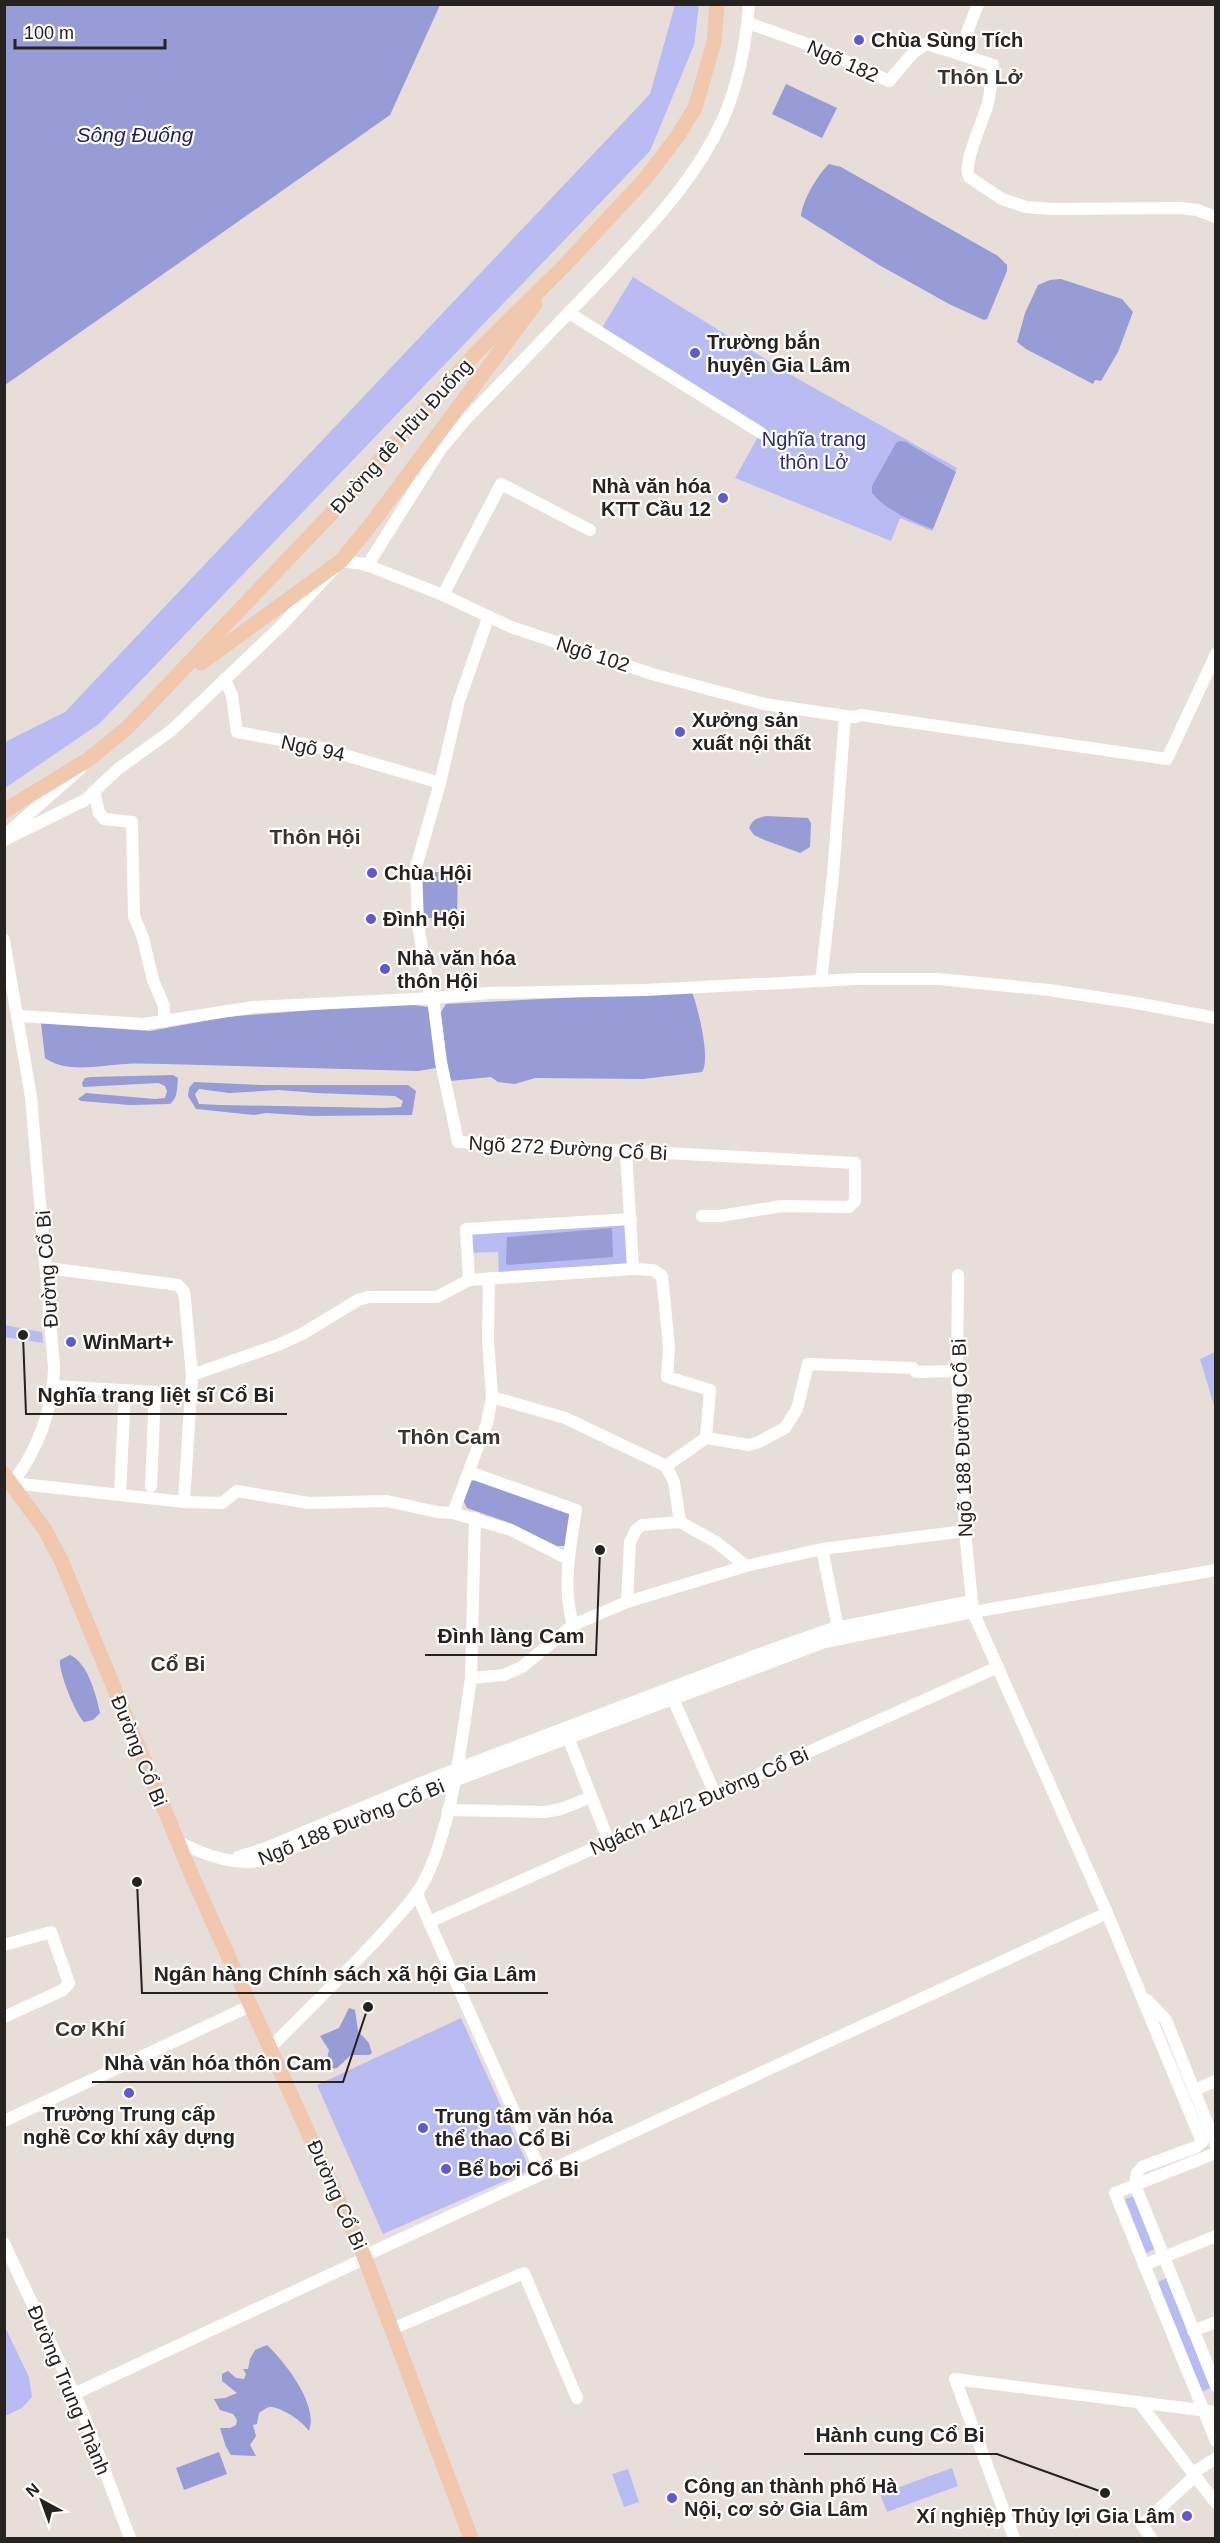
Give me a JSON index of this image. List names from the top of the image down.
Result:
{
  "streets": {
    "main road": ["Đường đê Hữu Đuống", "Đường Cổ Bi"],
    "street": [
      "Ngõ 182",
      "Ngõ 102",
      "Ngõ 94",
      "Ngõ 272 Đường Cổ Bi",
      "Ngõ 188 Đường Cổ Bi",
      "Ngách 142/2 Đường Cổ Bi",
      "Đường Trung Thành"
    ]
  },
  "crossings": [
    ["Đường Cổ Bi", "Ngõ 188 Đường Cổ Bi"]
  ],
  "districts": [
    "Thôn Lở",
    "Thôn Hội",
    "Thôn Cam",
    "Cổ Bi",
    "Cơ Khí"
  ],
  "water": ["Sông Đuống"],
  "parks": ["Nghĩa trang thôn Lở"],
  "places": [
    "Chùa Sùng Tích",
    "Trường bắn huyện Gia Lâm",
    "Nhà văn hóa KTT Cầu 12",
    "Xưởng sản xuất nội thất",
    "Chùa Hội",
    "Đình Hội",
    "Nhà văn hóa thôn Hội",
    "Nghĩa trang liệt sĩ Cổ Bi",
    "WinMart+",
    "Đình làng Cam",
    "Ngân hàng Chính sách xã hội Gia Lâm",
    "Nhà văn hóa thôn Cam",
    "Trường Trung cấp nghề Cơ khí xây dựng",
    "Trung tâm văn hóa thể thao Cổ Bi",
    "Bể bơi Cổ Bi",
    "Hành cung Cổ Bi",
    "Công an thành phố Hà Nội, cơ sở Gia Lâm",
    "Xí nghiệp Thủy lợi Gia Lâm"
  ],
  "scale_bar": "100 m",
  "north": "top left"
}
